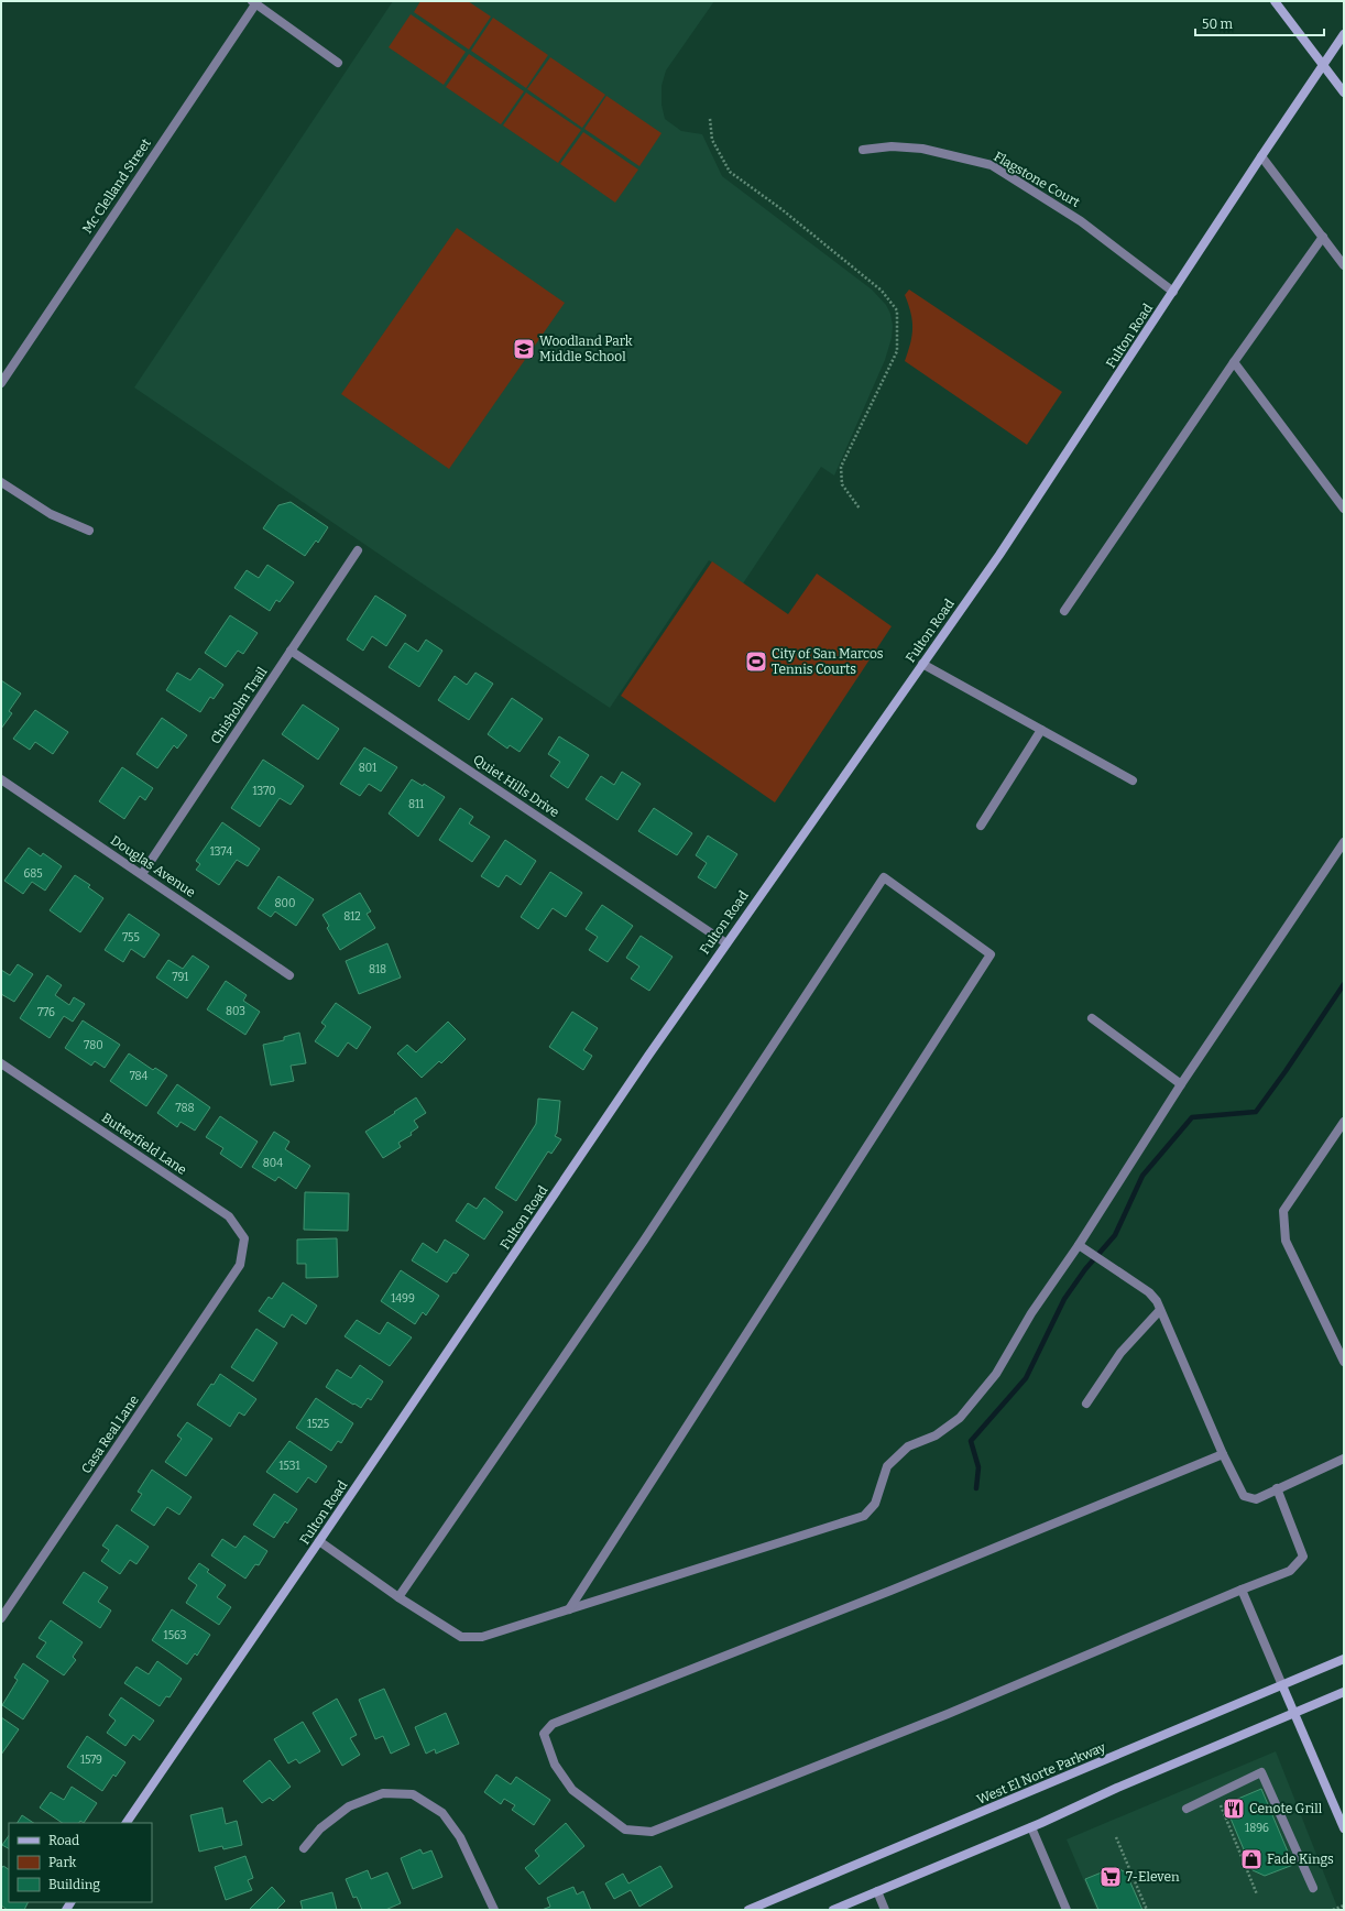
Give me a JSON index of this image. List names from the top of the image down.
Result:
{
  "streets": {
    "street": [
      "Flagstone Court",
      "Mc Clelland Street",
      "Fulton Road",
      "Chisholm Trail",
      "Quiet Hills Drive",
      "Douglas Avenue",
      "Butterfield Lane",
      "Casa Real Lane",
      "West El Norte Parkway"
    ]
  },
  "crossings": [
    ["Flagstone Court", "Fulton Road"],
    ["Fulton Road", "Quiet Hills Drive"],
    ["Chisholm Trail", "Quiet Hills Drive"],
    ["Chisholm Trail", "Douglas Avenue"],
    ["Butterfield Lane", "Casa Real Lane"]
  ],
  "places": {
    "school or university": ["Woodland Park Middle School"],
    "sports": ["City of San Marcos Tennis Courts"],
    "restaurant": ["Cenote Grill"],
    "shop": ["Fade Kings"],
    "supermarket": ["7-Eleven"]
  },
  "house_numbers": [
    "801",
    "1370",
    "811",
    "1374",
    "685",
    "800",
    "812",
    "755",
    "818",
    "791",
    "803",
    "776",
    "780",
    "784",
    "788",
    "804",
    "1499",
    "1525",
    "1531",
    "1563",
    "1579",
    "1896"
  ],
  "legend": ["Road", "Park", "Building"],
  "scale_bar": "50 m"
}
